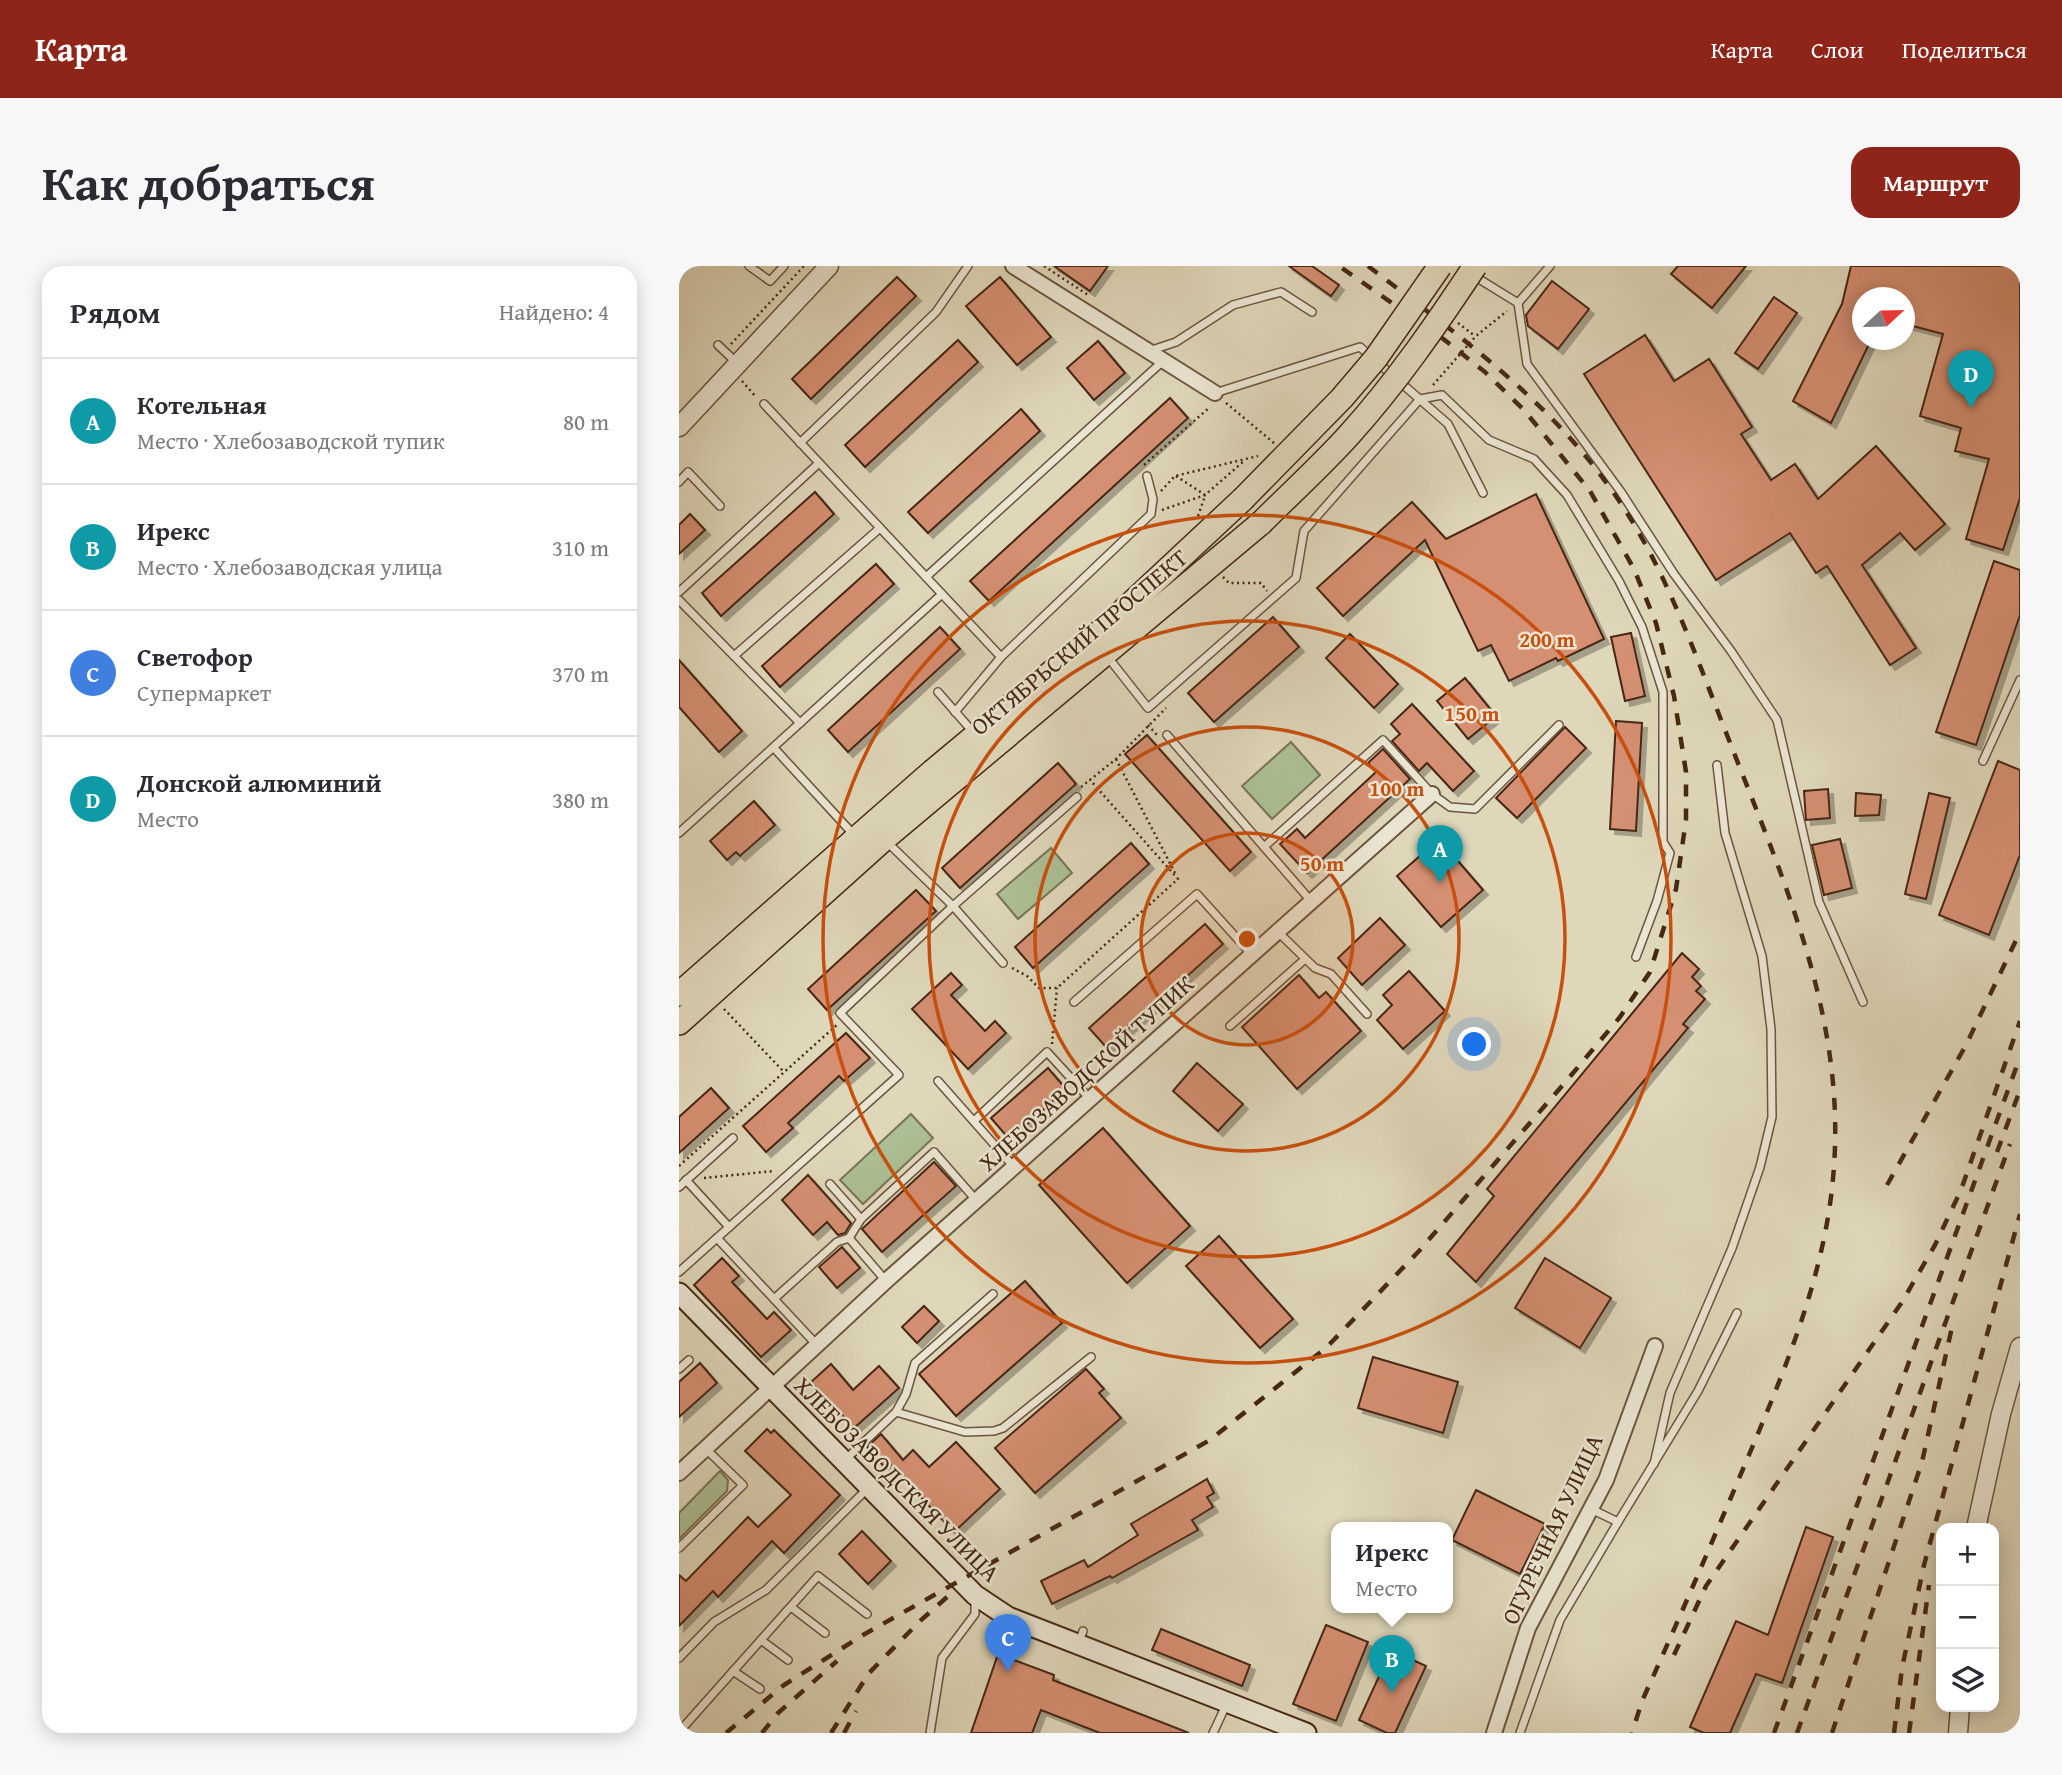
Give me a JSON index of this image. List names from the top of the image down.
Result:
{
  "streets": {
    "main road": ["ОКТЯБРЬСКИЙ ПРОСПЕКТ", "ХЛЕБОЗАВОДСКАЯ УЛИЦА"],
    "street": ["ХЛЕБОЗАВОДСКОЙ ТУПИК", "ОГУРЕЧНАЯ УЛИЦА"]
  },
  "crossings": [
    ["ХЛЕБОЗАВОДСКОЙ ТУПИК", "ХЛЕБОЗАВОДСКАЯ УЛИЦА"]
  ],
  "north": "right",
  "page": {
    "header": "Карта",
    "nav": ["Карта", "Слои", "Поделиться"],
    "title": "Как добраться",
    "buttons": "Маршрут",
    "heading": ["Рядом", "Найдено: 4"],
    "pins": [
      "D",
      "A",
      "C",
      "B"
    ],
    "list": [
      {
        "mark": "A",
        "name": "Котельная",
        "note": "Место · Хлебозаводской тупик",
        "value": "80 m"
      },
      {
        "mark": "B",
        "name": "Ирекс",
        "note": "Место · Хлебозаводская улица",
        "value": "310 m"
      },
      {
        "mark": "C",
        "name": "Светофор",
        "note": "Супермаркет",
        "value": "370 m"
      },
      {
        "mark": "D",
        "name": "Донской алюминий",
        "note": "Место",
        "value": "380 m"
      }
    ],
    "popup": ["Ирекс", "Место"],
    "map_buttons": ["+", "−"]
  },
  "rings": [
    "200 m",
    "150 m",
    "100 m",
    "50 m"
  ]
}
